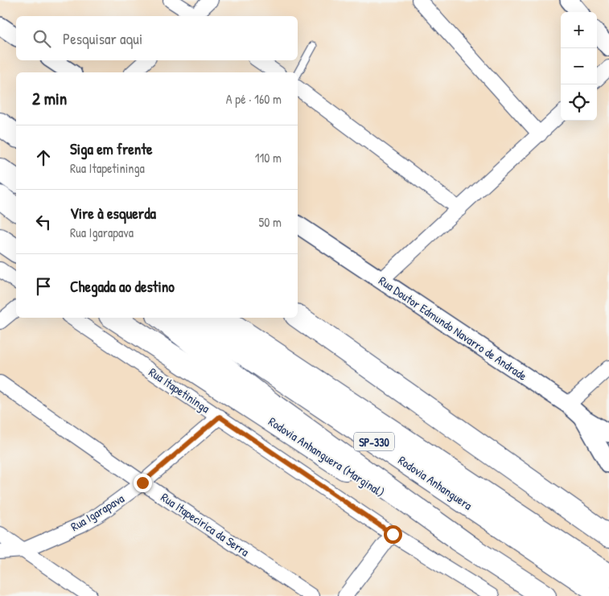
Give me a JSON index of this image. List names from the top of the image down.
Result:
{
  "streets": {
    "highway": ["SP-330", "Rodovia Anhanguera (Marginal)", "Rodovia Anhanguera"],
    "street": [
      "Rua Doutor Edmundo Navarro de Andrade",
      "Rua Itapetininga",
      "Rua Igarapava",
      "Rua Itapecirica da Serra"
    ]
  },
  "crossings": [
    ["Rua Itapetininga", "Rua Igarapava"],
    ["Rua Igarapava", "Rua Itapecirica da Serra"]
  ],
  "page": {
    "map_buttons": ["+", "−"],
    "search": "Pesquisar aqui",
    "heading": ["2 min", "A pé · 160 m"],
    "list": [
      ["Siga em frente", "Rua Itapetininga", "110 m"],
      ["Vire à esquerda", "Rua Igarapava", "50 m"],
      "Chegada ao destino"
    ]
  }
}
